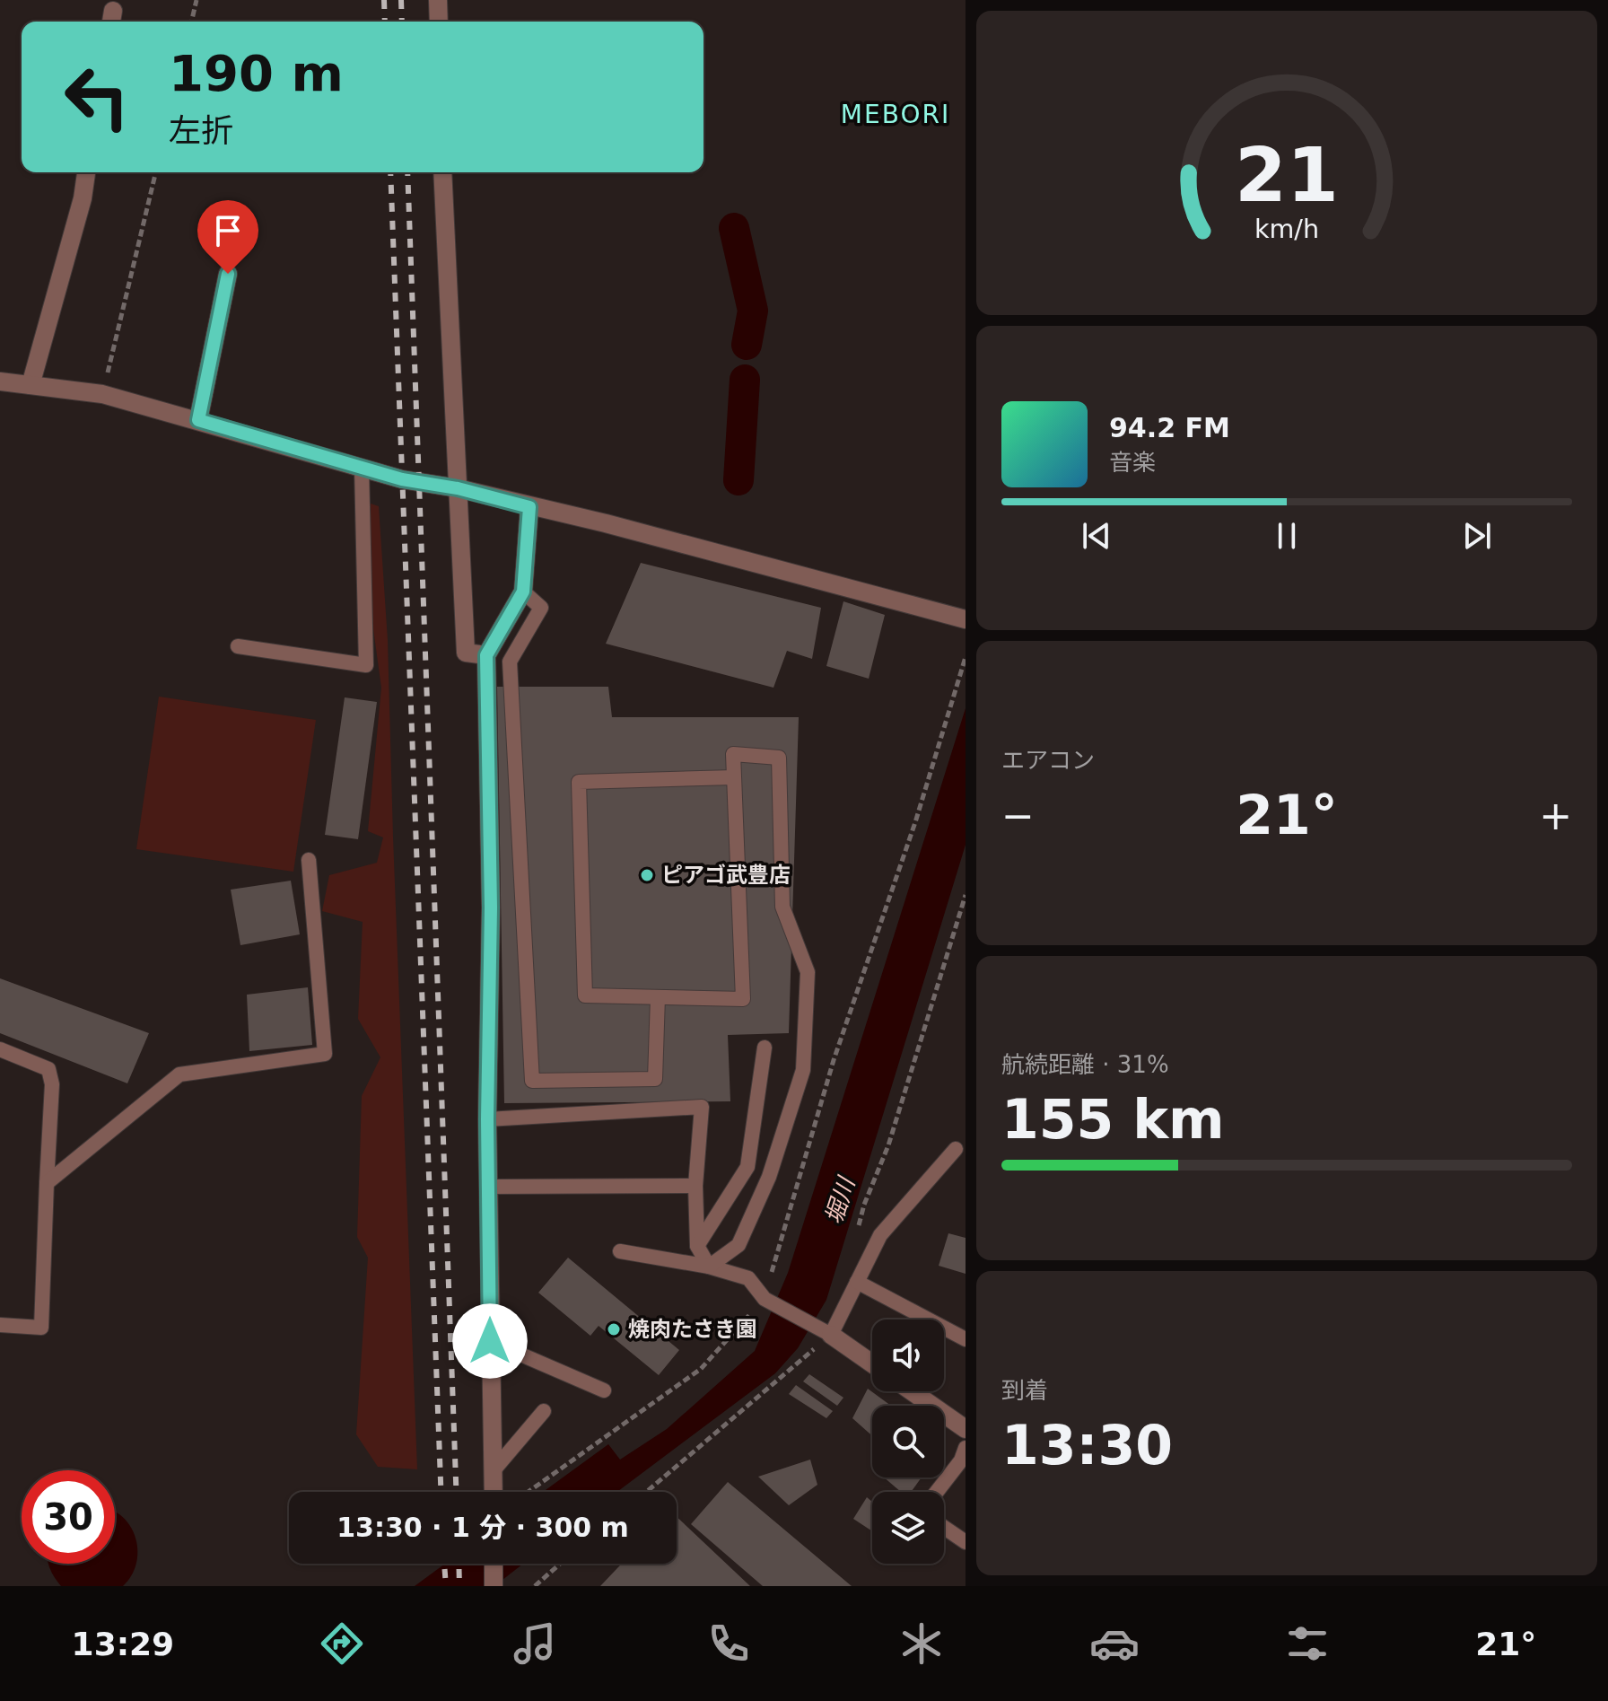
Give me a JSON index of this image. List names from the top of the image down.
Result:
{
  "districts": ["MEBORI"],
  "water": ["堀川"],
  "places": ["ピアゴ武豊店", "焼肉たさき園"],
  "page": {
    "turn": ["190 m", "左折"],
    "song": ["94.2 FM", "音楽"],
    "tile": [
      "エアコン",
      ["航続距離 · 31%", "155 km"],
      ["到着", "13:30"]
    ],
    "heat": ["−", "21°", "+"],
    "limit": "30",
    "trip": "13:30 · 1 分 · 300 m",
    "tabs": ["13:29", "21°"],
    "gauge": ["21", "km/h"]
  }
}
